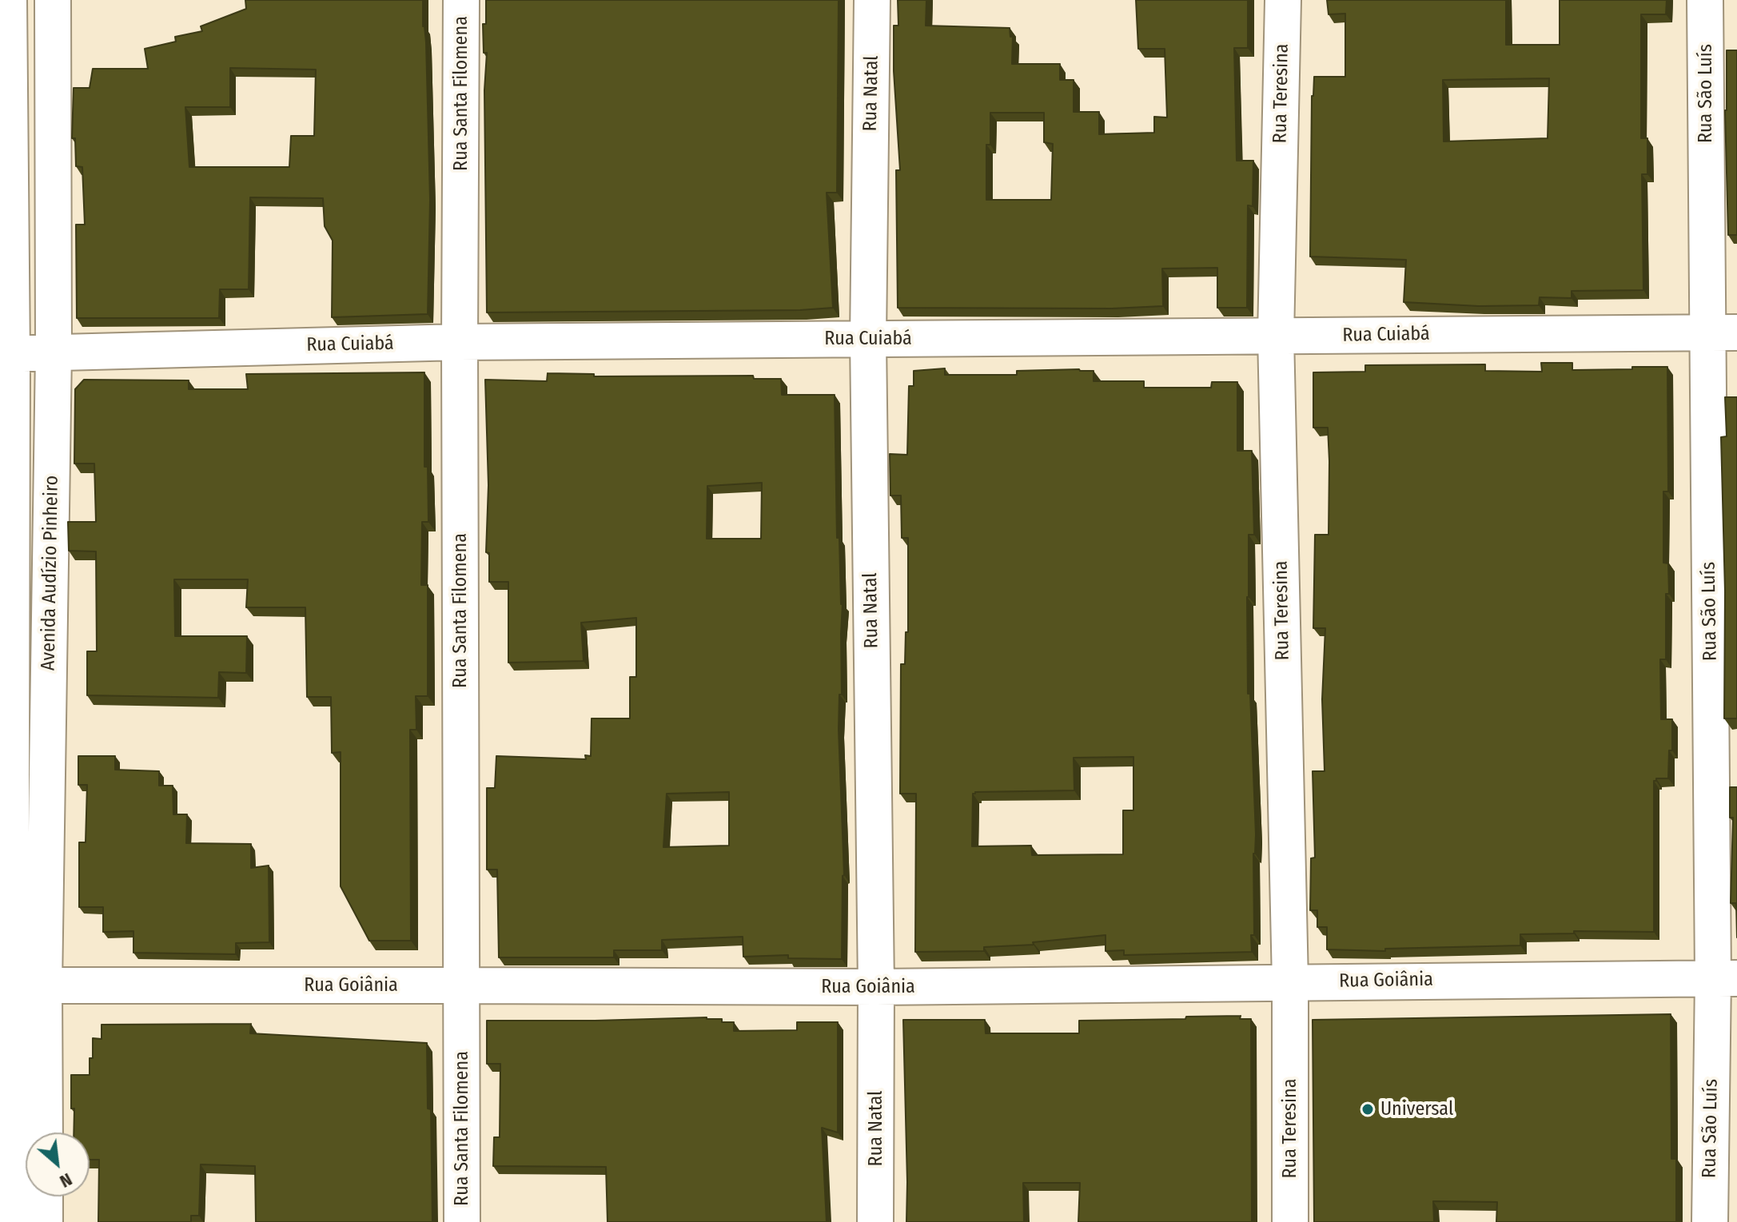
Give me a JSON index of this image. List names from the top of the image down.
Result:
{
  "streets": {
    "street": [
      "Rua Santa Filomena",
      "Rua Natal",
      "Rua Teresina",
      "Rua São Luís",
      "Rua Cuiabá",
      "Avenida Audízio Pinheiro",
      "Rua Goiânia"
    ]
  },
  "crossings": [
    ["Rua Santa Filomena", "Rua Cuiabá"],
    ["Rua Santa Filomena", "Rua Goiânia"],
    ["Rua Natal", "Rua Cuiabá"],
    ["Rua Natal", "Rua Goiânia"],
    ["Rua Teresina", "Rua Cuiabá"],
    ["Rua Teresina", "Rua Goiânia"],
    ["Rua São Luís", "Rua Cuiabá"],
    ["Rua São Luís", "Rua Goiânia"],
    ["Rua Cuiabá", "Avenida Audízio Pinheiro"],
    ["Avenida Audízio Pinheiro", "Rua Goiânia"]
  ],
  "places": ["Universal"],
  "north": "bottom right"
}
